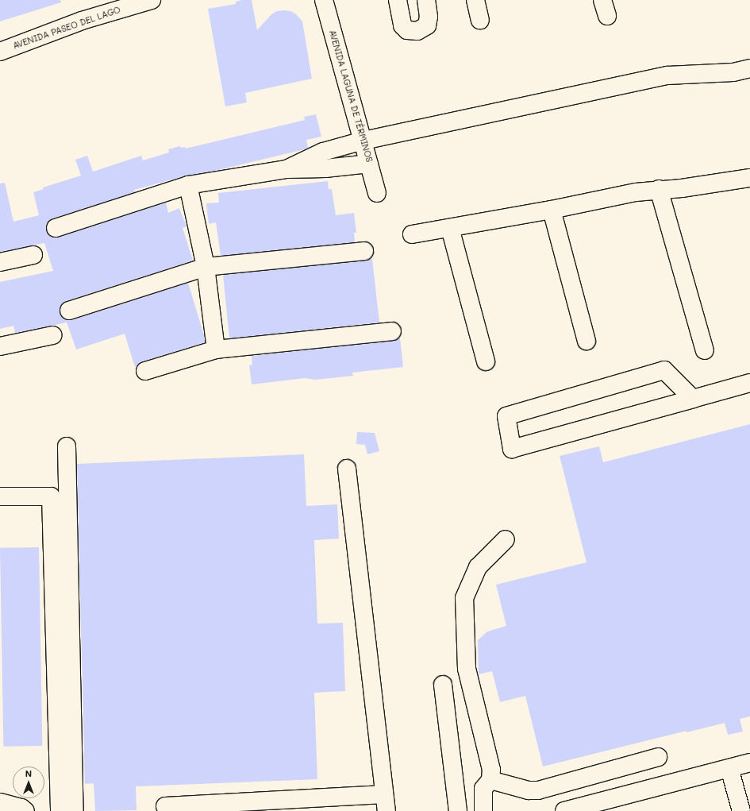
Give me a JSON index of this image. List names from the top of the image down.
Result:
{
  "streets": {
    "street": ["AVENIDA PASEO DEL LAGO", "AVENIDA LAGUNA DE TÉRMINOS"]
  },
  "north": "top"
}
